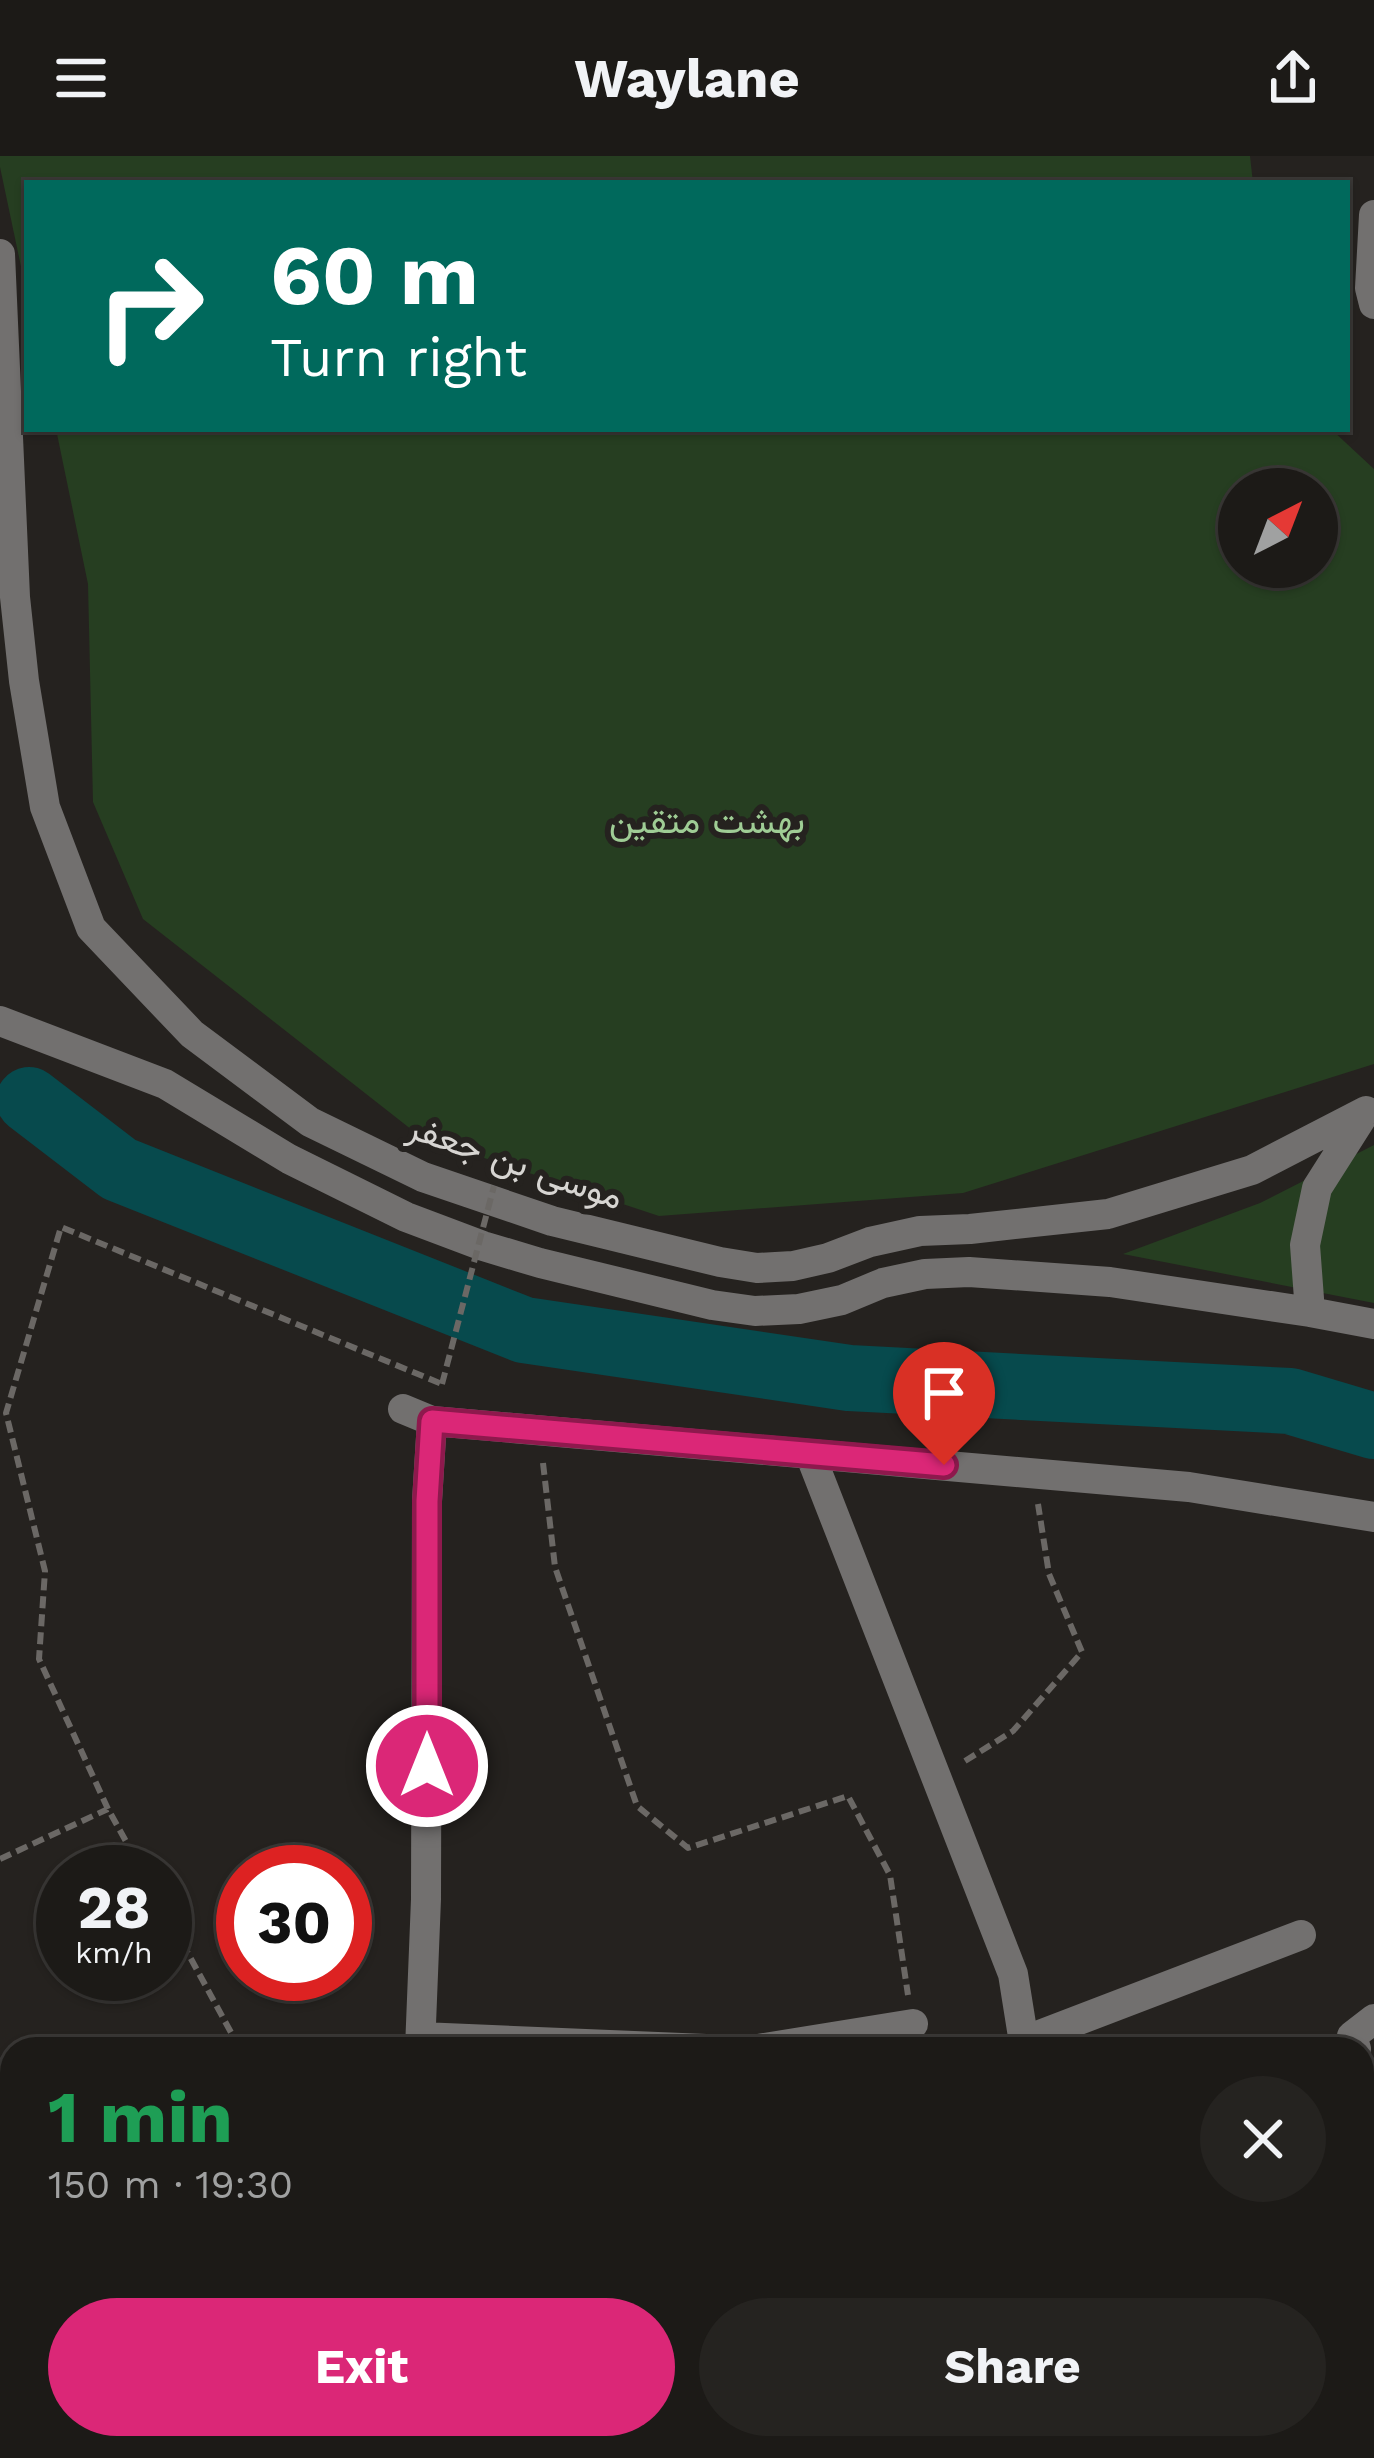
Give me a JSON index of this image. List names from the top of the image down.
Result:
{
  "streets": {
    "street": ["موسی بن جعفر"]
  },
  "parks": ["بهشت متقین"],
  "north": "top right",
  "page": {
    "header": "Waylane",
    "turn": ["60 m", "Turn right"],
    "speed": "28 km/h",
    "limit": "30",
    "heading": ["1 min", "150 m · 19:30"],
    "buttons": ["Exit", "Share"]
  }
}
